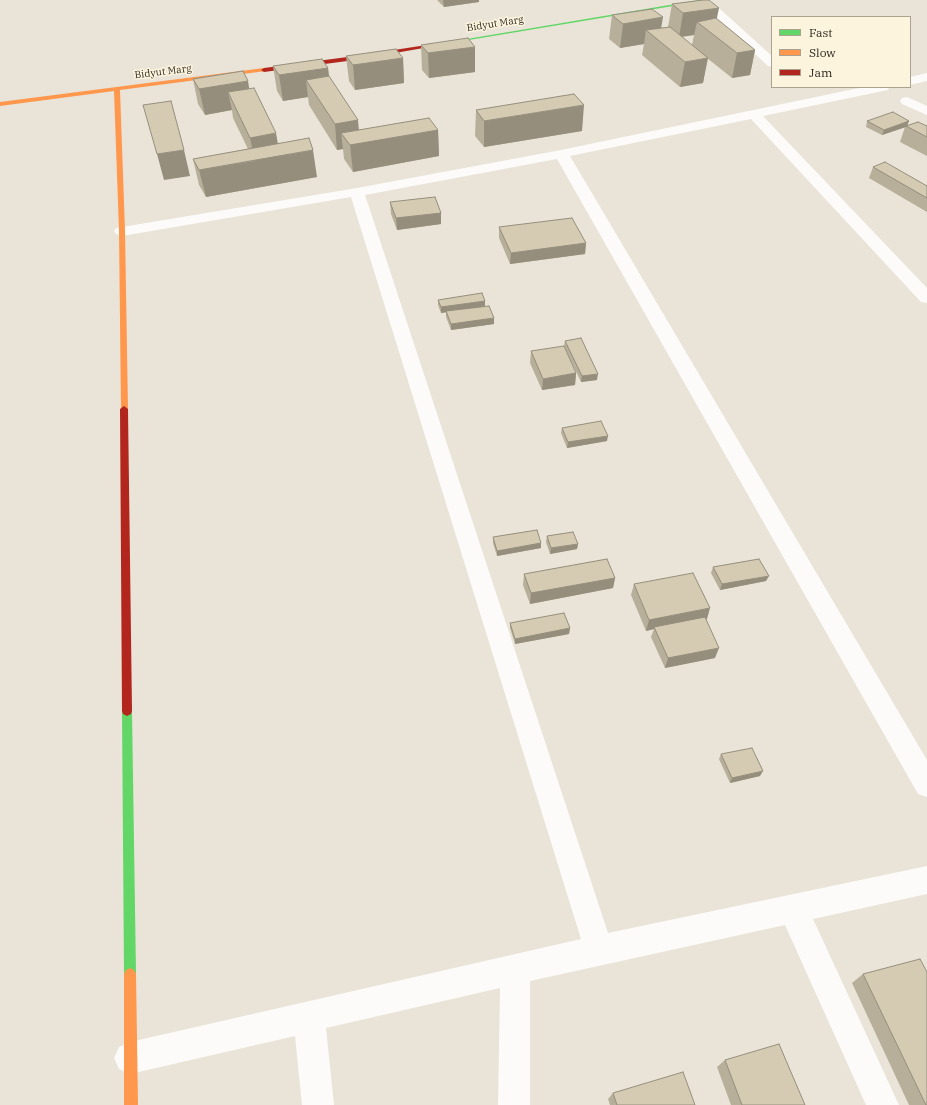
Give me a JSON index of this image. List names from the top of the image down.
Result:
{
  "streets": {
    "street": ["Bidyut Marg"]
  },
  "legend": ["Fast", "Slow", "Jam"]
}
